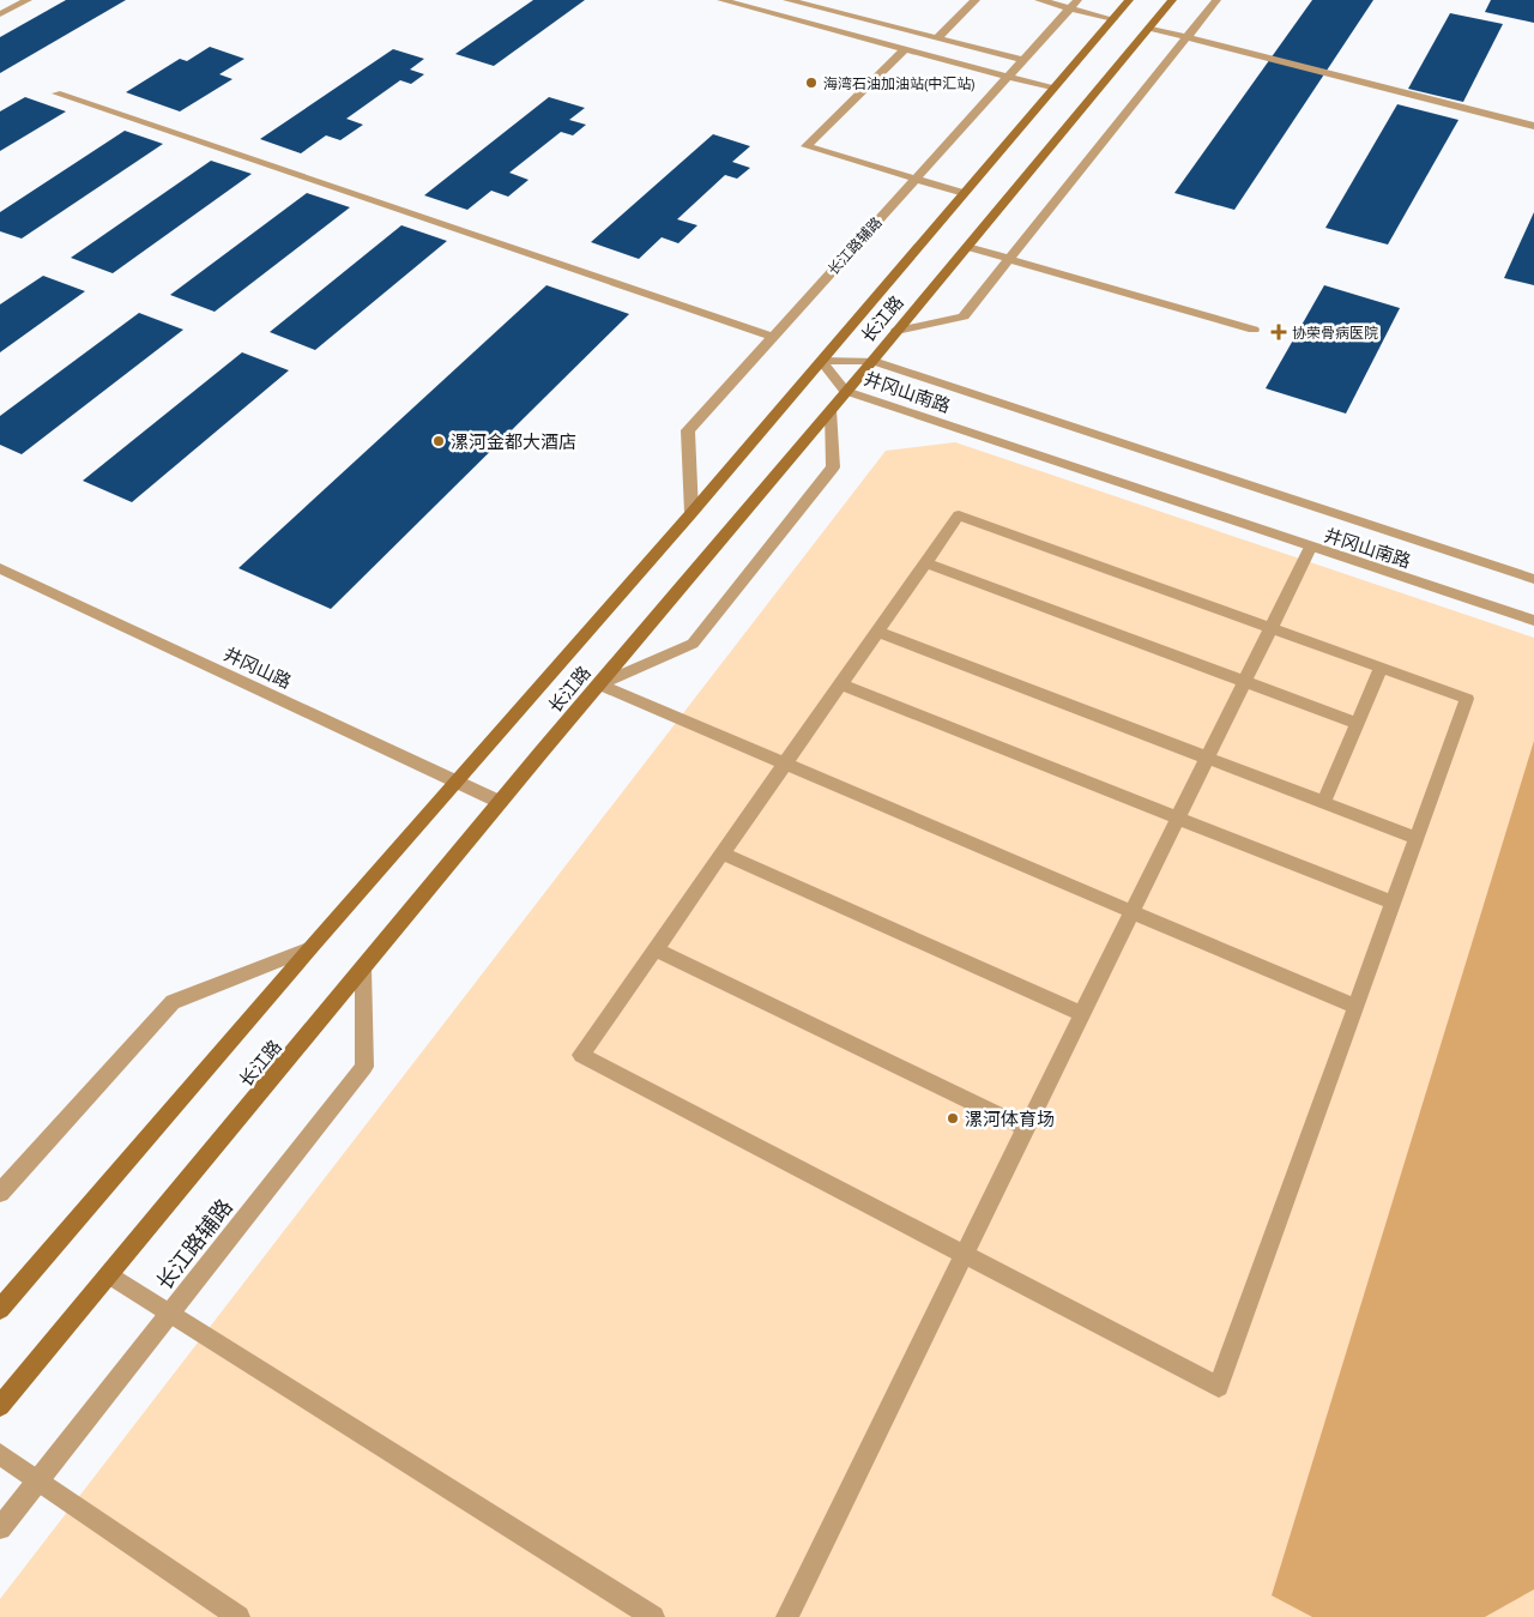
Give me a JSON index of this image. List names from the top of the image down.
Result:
{
  "streets": {
    "main road": ["长江路"],
    "street": ["长江路辅路", "井冈山南路", "井冈山路"]
  },
  "crossings": [
    ["长江路辅路", "长江路"],
    ["长江路", "井冈山南路"],
    ["长江路", "井冈山路"]
  ],
  "places": {
    "other": ["海湾石油加油站(中汇站)", "漯河金都大酒店", "漯河体育场"],
    "health": ["协荣骨病医院"]
  }
}
